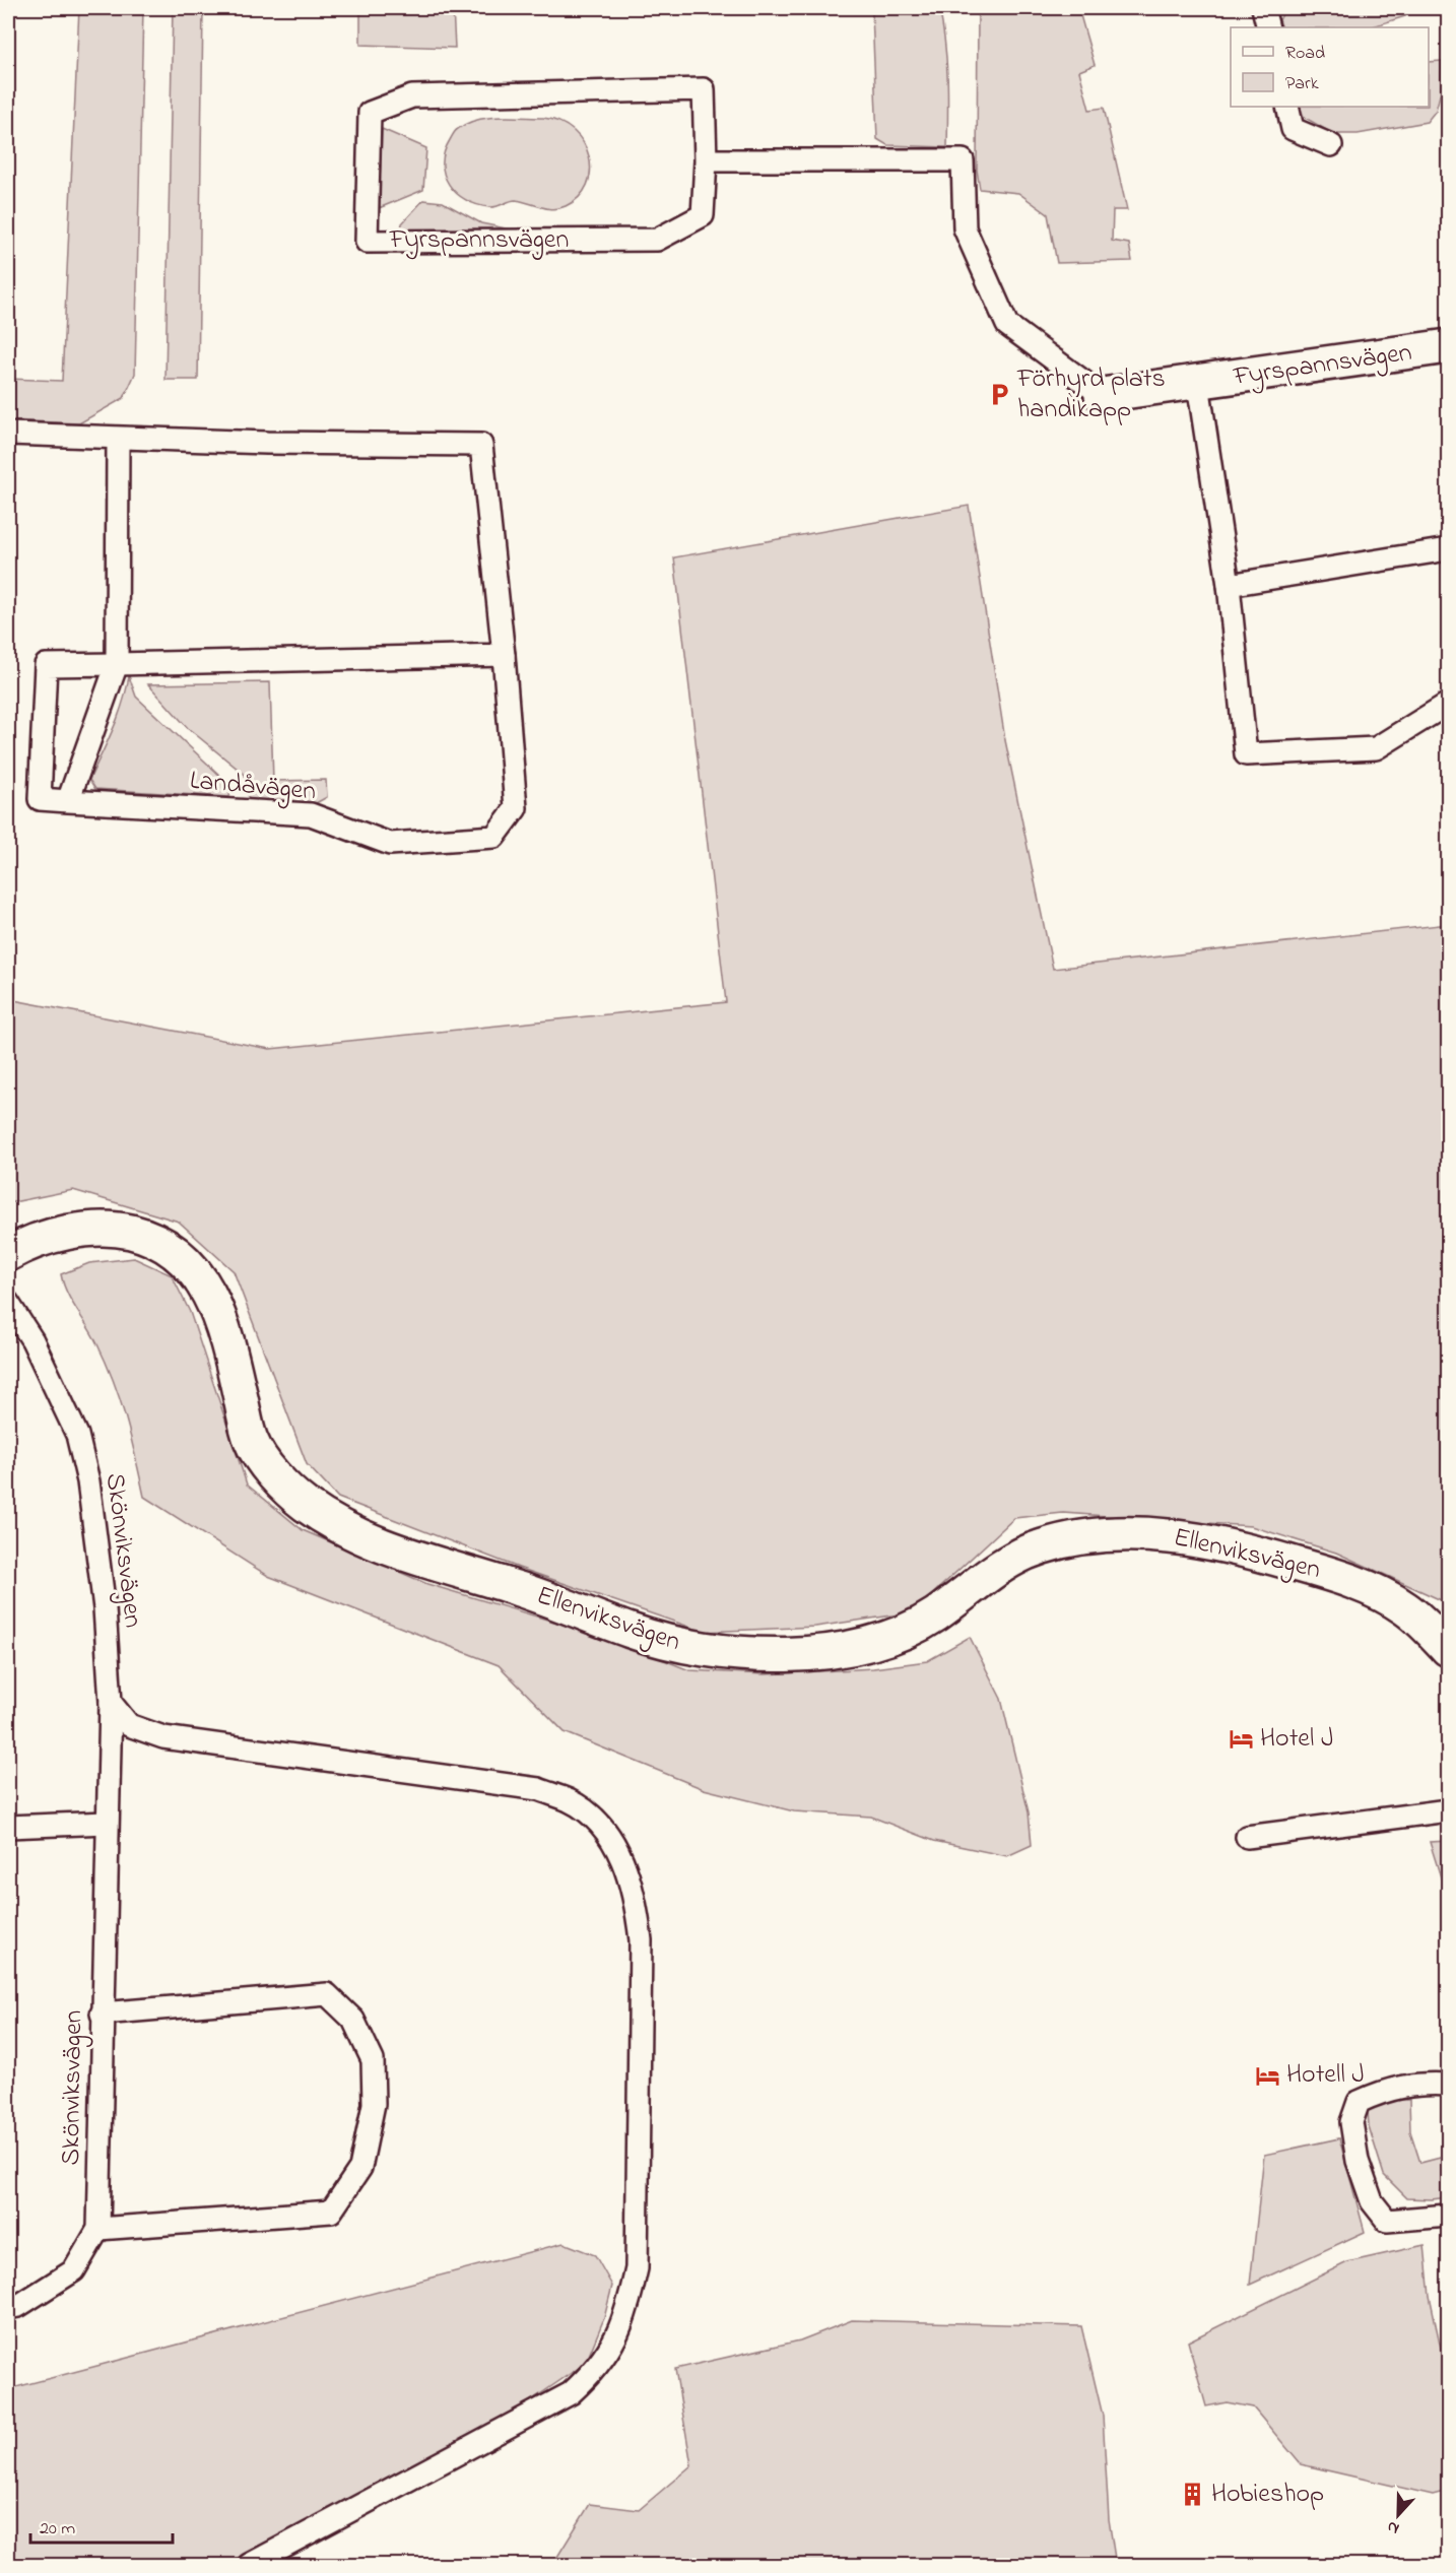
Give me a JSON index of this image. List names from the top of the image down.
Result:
{
  "streets": {
    "street": ["Fyrspannsvägen", "Ellenviksvägen"],
    "lane": ["Landåvägen", "Skönviksvägen"]
  },
  "places": {
    "parking": ["Förhyrd plats handikapp"],
    "hotel": ["Hotel J", "Hotell J"],
    "building": ["Hobieshop"]
  },
  "legend": ["Road", "Park"],
  "scale_bar": "20 m",
  "north": "bottom"
}
